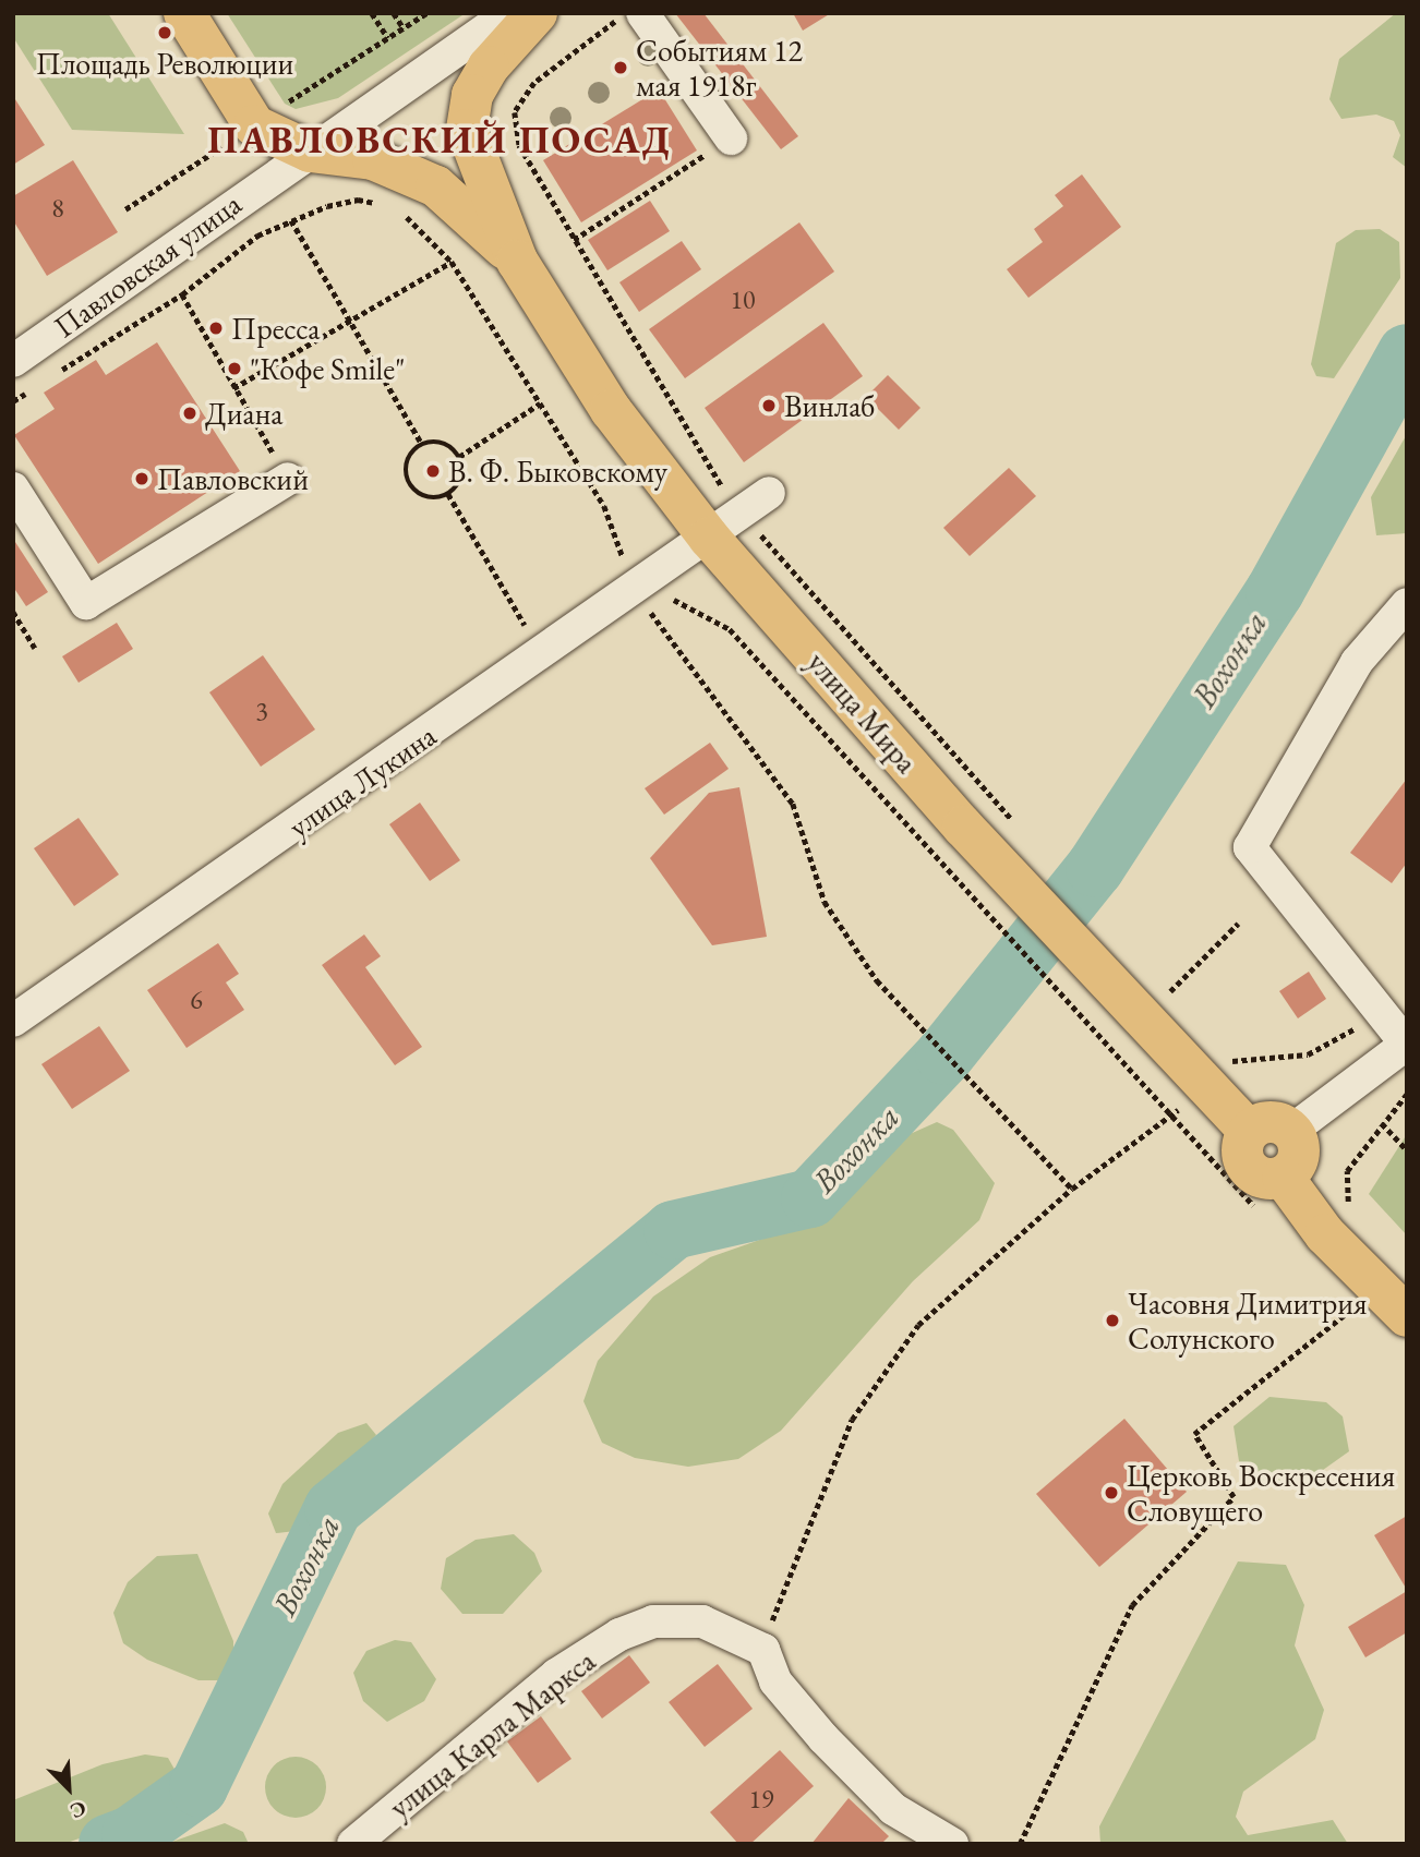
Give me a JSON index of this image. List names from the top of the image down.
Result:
{
  "streets": {
    "main road": ["улица Мира"],
    "street": ["Павловская улица", "улица Лукина", "улица Карла Маркса"]
  },
  "crossings": [
    ["улица Мира", "улица Лукина"]
  ],
  "districts": ["ПАВЛОВСКИЙ ПОСАД"],
  "water": ["Вохонка"],
  "places": [
    "Площадь Революции",
    "Событиям 12 мая 1918г",
    "Пресса",
    "\"Кофе Smile\"",
    "Винлаб",
    "Диана",
    "В. Ф. Быковскому",
    "Павловский",
    "Часовня Димитрия Солунского",
    "Церковь Воскресения Словущего"
  ],
  "house_numbers": [
    "8",
    "10",
    "3",
    "6",
    "19"
  ],
  "north": "bottom right"
}
